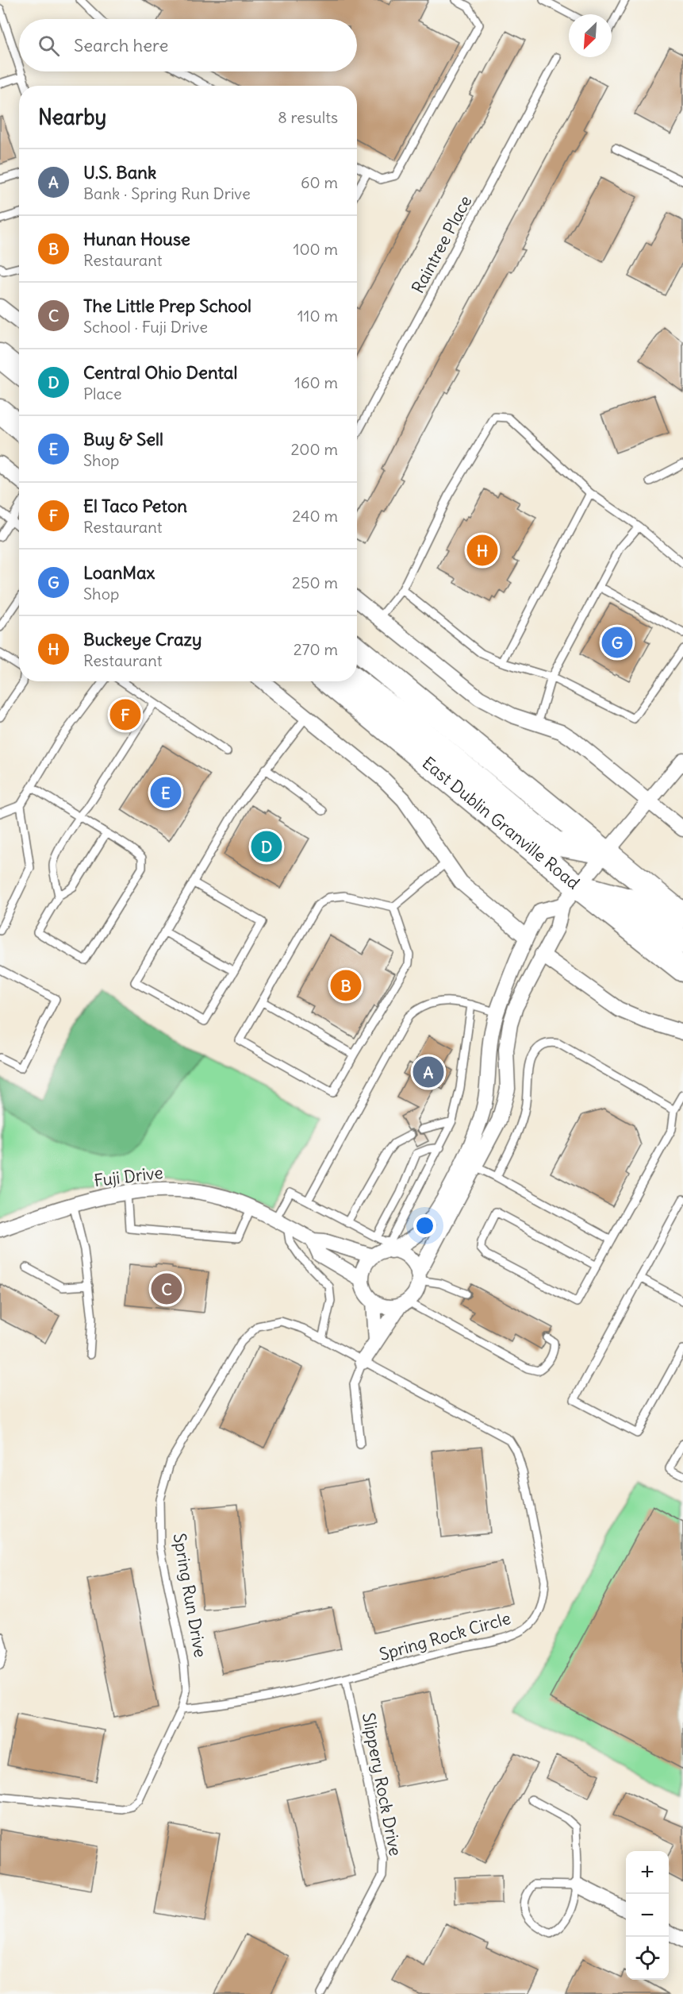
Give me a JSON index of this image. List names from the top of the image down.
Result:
{
  "streets": {
    "main road": ["East Dublin Granville Road"],
    "street": ["Fuji Drive"],
    "lane": [
      "Raintree Place",
      "Spring Run Drive",
      "Spring Rock Circle",
      "Slippery Rock Drive"
    ]
  },
  "crossings": [
    ["Spring Run Drive", "Spring Rock Circle"],
    ["Spring Rock Circle", "Slippery Rock Drive"]
  ],
  "north": "bottom left",
  "page": {
    "search": "Search here",
    "heading": ["Nearby", "8 results"],
    "list": [
      {
        "mark": "A",
        "name": "U.S. Bank",
        "note": "Bank · Spring Run Drive",
        "value": "60 m"
      },
      {
        "mark": "B",
        "name": "Hunan House",
        "note": "Restaurant",
        "value": "100 m"
      },
      {
        "mark": "C",
        "name": "The Little Prep School",
        "note": "School · Fuji Drive",
        "value": "110 m"
      },
      {
        "mark": "D",
        "name": "Central Ohio Dental",
        "note": "Place",
        "value": "160 m"
      },
      {
        "mark": "E",
        "name": "Buy & Sell",
        "note": "Shop",
        "value": "200 m"
      },
      {
        "mark": "F",
        "name": "El Taco Peton",
        "note": "Restaurant",
        "value": "240 m"
      },
      {
        "mark": "G",
        "name": "LoanMax",
        "note": "Shop",
        "value": "250 m"
      },
      {
        "mark": "H",
        "name": "Buckeye Crazy",
        "note": "Restaurant",
        "value": "270 m"
      }
    ],
    "pins": [
      "H",
      "G",
      "F",
      "E",
      "D",
      "B",
      "A",
      "C"
    ],
    "map_buttons": ["+", "−"]
  }
}
